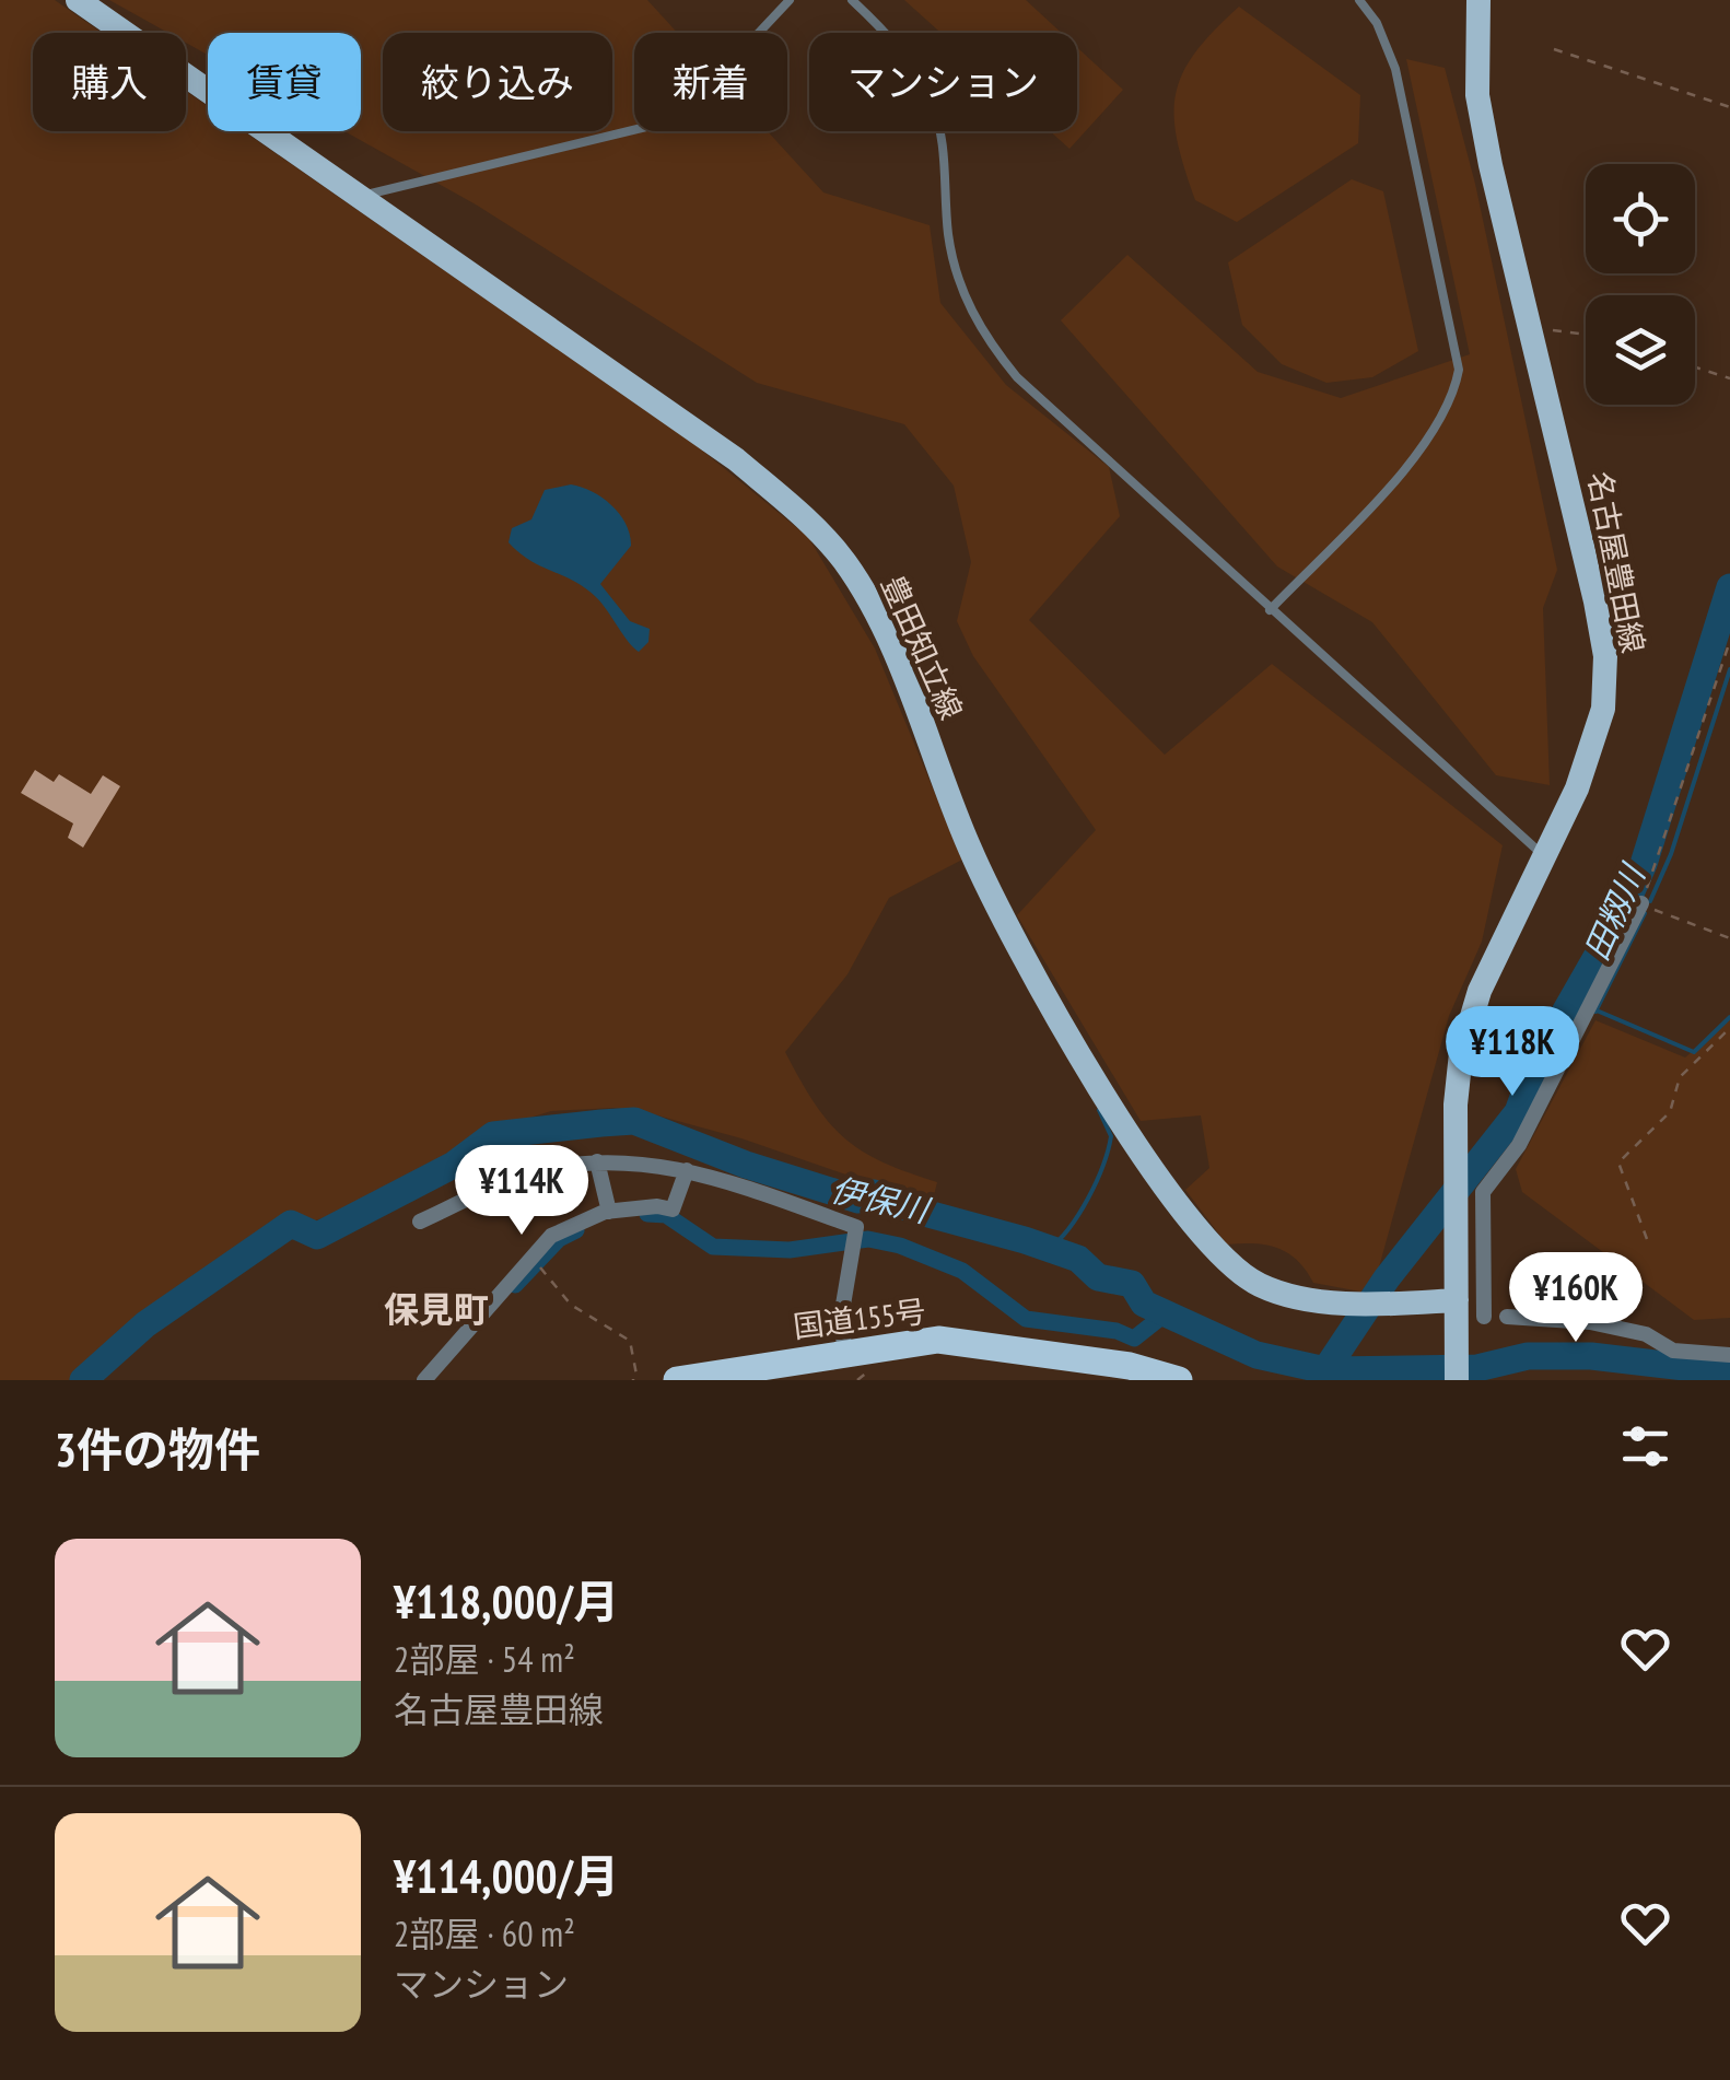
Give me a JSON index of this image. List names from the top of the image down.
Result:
{
  "streets": {
    "highway": ["国道155号"],
    "main road": ["名古屋豊田線", "豊田知立線"]
  },
  "crossings": [
    ["名古屋豊田線", "豊田知立線"]
  ],
  "districts": ["保見町"],
  "water": ["田籾川", "伊保川"],
  "page": {
    "chip": [
      "購入",
      "賃貸",
      "絞り込み",
      "新着",
      "マンション"
    ],
    "price": ["¥118K", "¥114K", "¥160K"],
    "heading": "3件の物件",
    "list": [
      {
        "name": "¥118,000/月",
        "note": "2部屋 · 54 m² · 名古屋豊田線"
      },
      {
        "name": "¥114,000/月",
        "note": "2部屋 · 60 m² · マンション"
      }
    ]
  }
}
